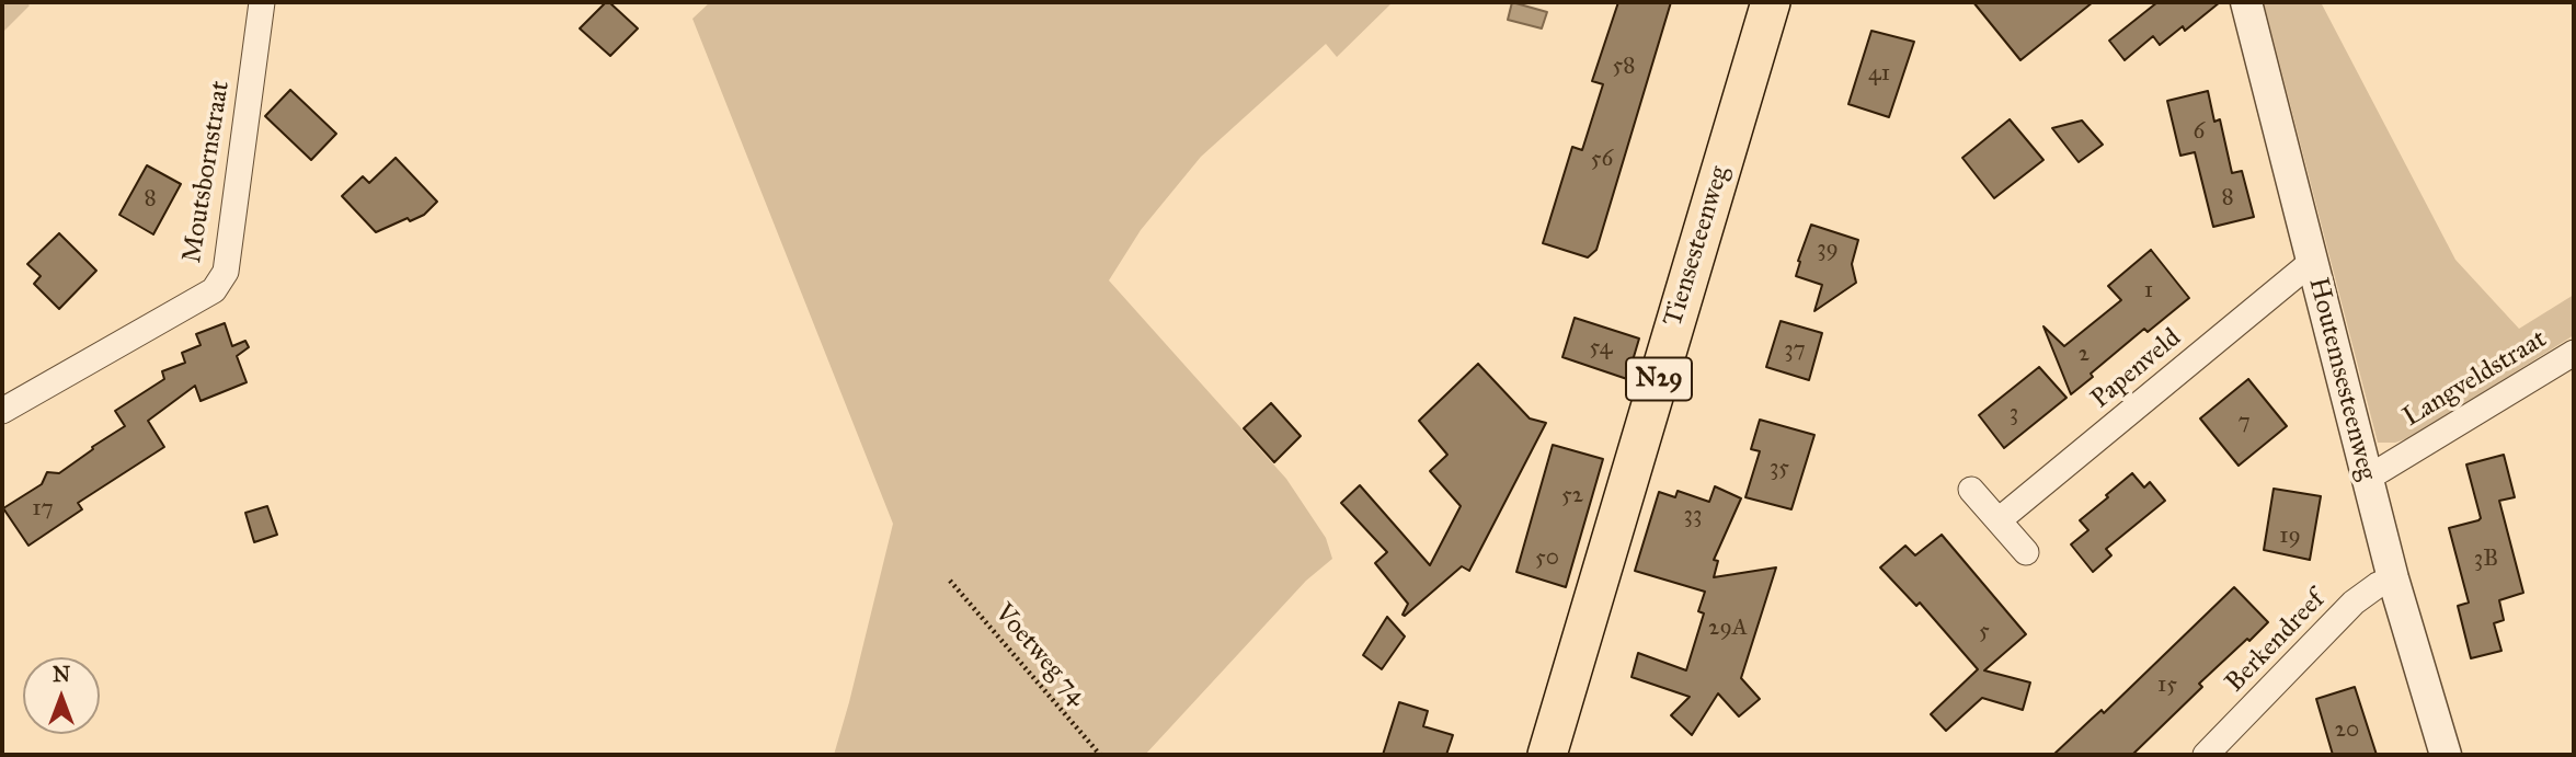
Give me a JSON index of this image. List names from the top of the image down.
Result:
{
  "streets": {
    "main road": ["Tiensesteenweg", "N29"],
    "street": [
      "Moutsbornstraat",
      "Papenveld",
      "Houtemsesteenweg",
      "Langveldstraat",
      "Berkendreef"
    ],
    "path": ["Voetweg 74"]
  },
  "crossings": [
    ["Papenveld", "Houtemsesteenweg"],
    ["Houtemsesteenweg", "Langveldstraat"],
    ["Houtemsesteenweg", "Berkendreef"]
  ],
  "house_numbers": [
    "58",
    "41",
    "6",
    "56",
    "8",
    "8",
    "39",
    "1",
    "54",
    "37",
    "2",
    "3",
    "7",
    "35",
    "52",
    "17",
    "33",
    "19",
    "50",
    "3B",
    "29A",
    "5",
    "15",
    "20"
  ],
  "north": "top"
}
